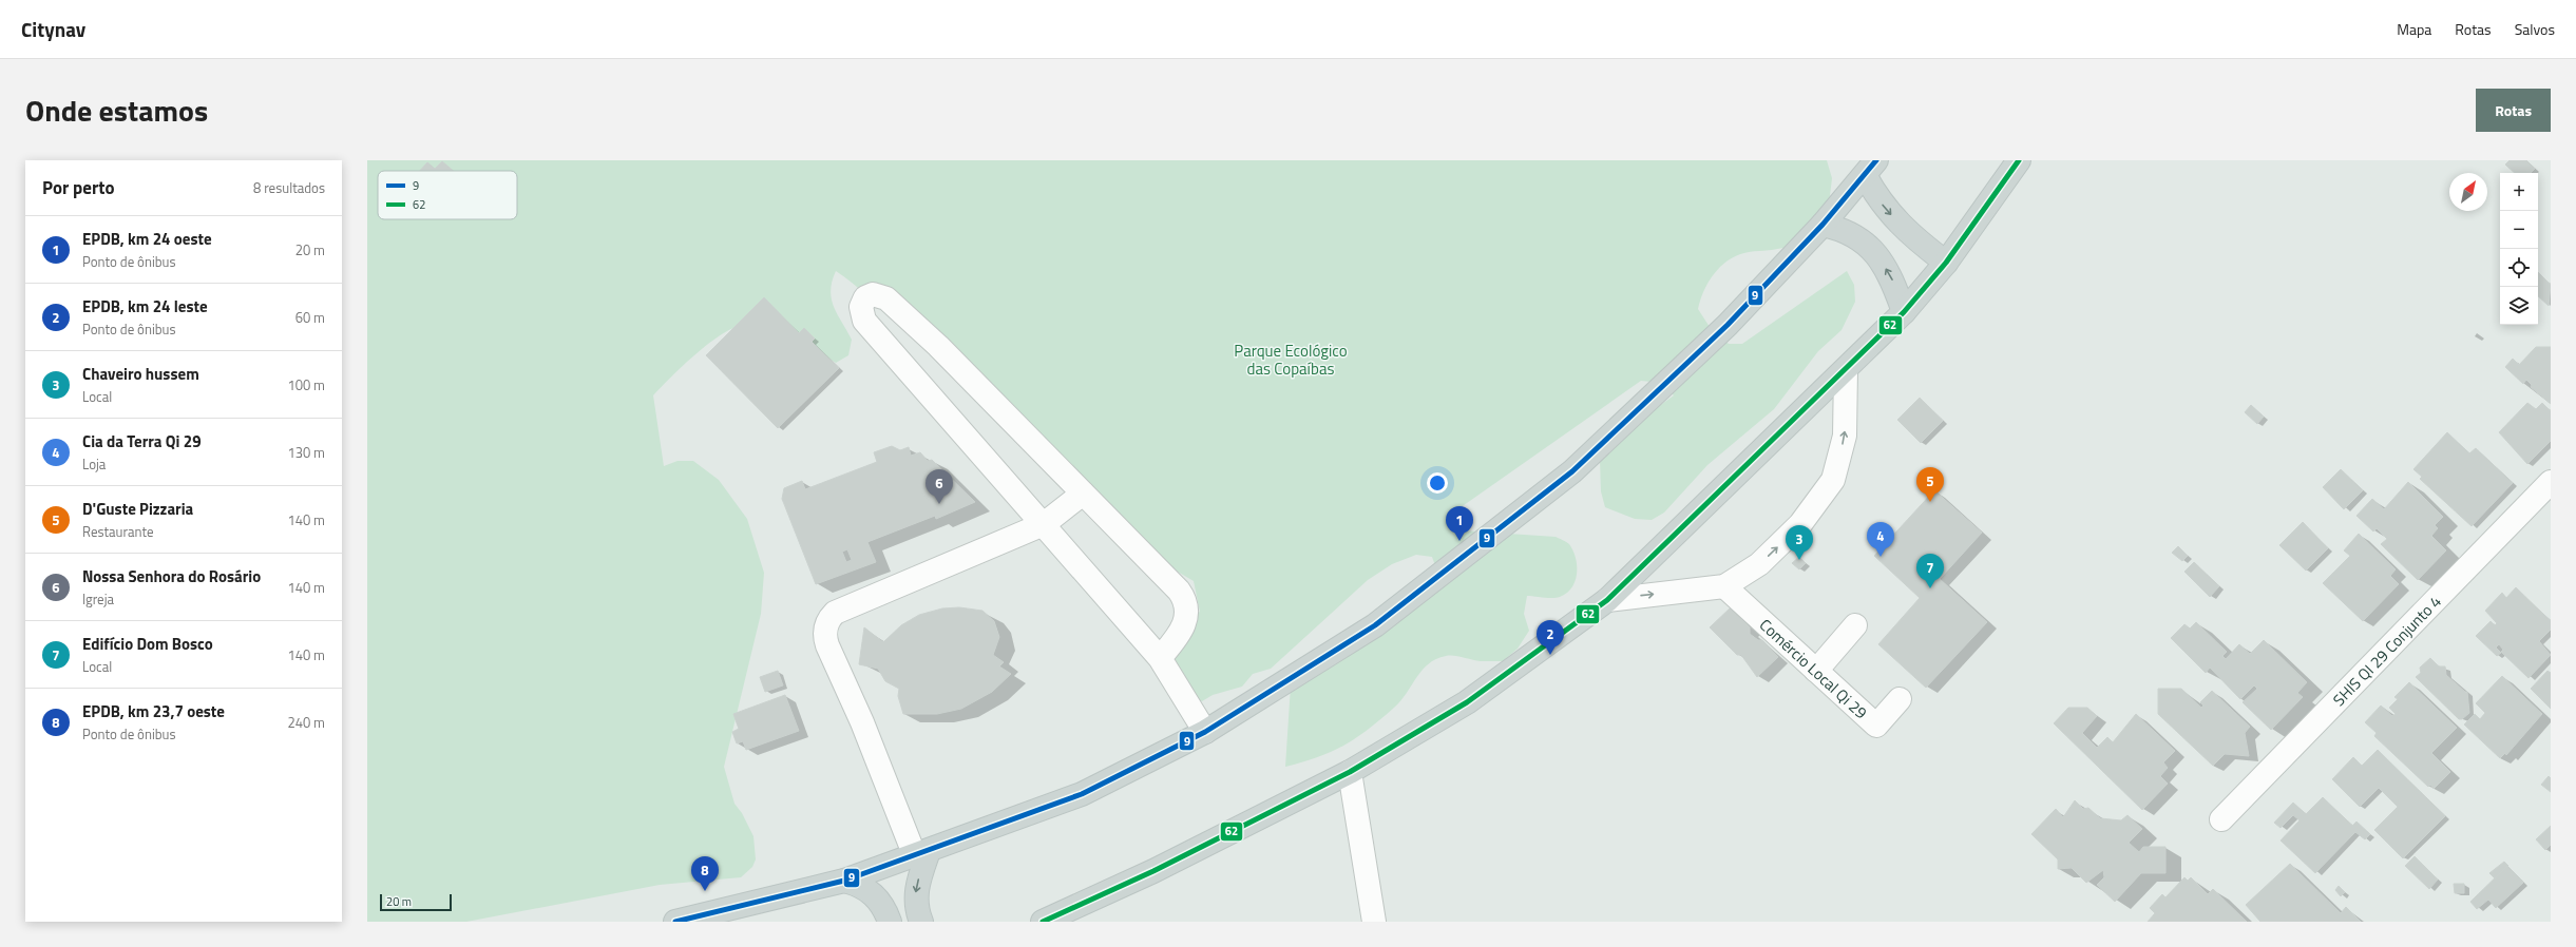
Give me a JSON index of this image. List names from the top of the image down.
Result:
{
  "streets": {
    "street": ["SHIS QI 29 Conjunto 4", "Comércio Local Qi 29"]
  },
  "parks": ["Parque Ecológico das Copaíbas"],
  "lines": ["transit line 9", "transit line 62"],
  "legend": ["9", "62"],
  "scale_bar": "20 m",
  "north": "top right",
  "page": {
    "header": "Citynav",
    "nav": ["Mapa", "Rotas", "Salvos"],
    "title": "Onde estamos",
    "buttons": "Rotas",
    "heading": ["Por perto", "8 resultados"],
    "map_buttons": ["+", "−"],
    "list": [
      {
        "mark": "1",
        "name": "EPDB, km 24 oeste",
        "note": "Ponto de ônibus",
        "value": "20 m"
      },
      {
        "mark": "2",
        "name": "EPDB, km 24 leste",
        "note": "Ponto de ônibus",
        "value": "60 m"
      },
      {
        "mark": "3",
        "name": "Chaveiro hussem",
        "note": "Local",
        "value": "100 m"
      },
      {
        "mark": "4",
        "name": "Cia da Terra Qi 29",
        "note": "Loja",
        "value": "130 m"
      },
      {
        "mark": "5",
        "name": "D'Guste Pizzaria",
        "note": "Restaurante",
        "value": "140 m"
      },
      {
        "mark": "6",
        "name": "Nossa Senhora do Rosário",
        "note": "Igreja",
        "value": "140 m"
      },
      {
        "mark": "7",
        "name": "Edifício Dom Bosco",
        "note": "Local",
        "value": "140 m"
      },
      {
        "mark": "8",
        "name": "EPDB, km 23,7 oeste",
        "note": "Ponto de ônibus",
        "value": "240 m"
      }
    ],
    "pins": [
      "5",
      "6",
      "1",
      "4",
      "3",
      "7",
      "2",
      "8"
    ],
    "scale": "20 m"
  }
}
